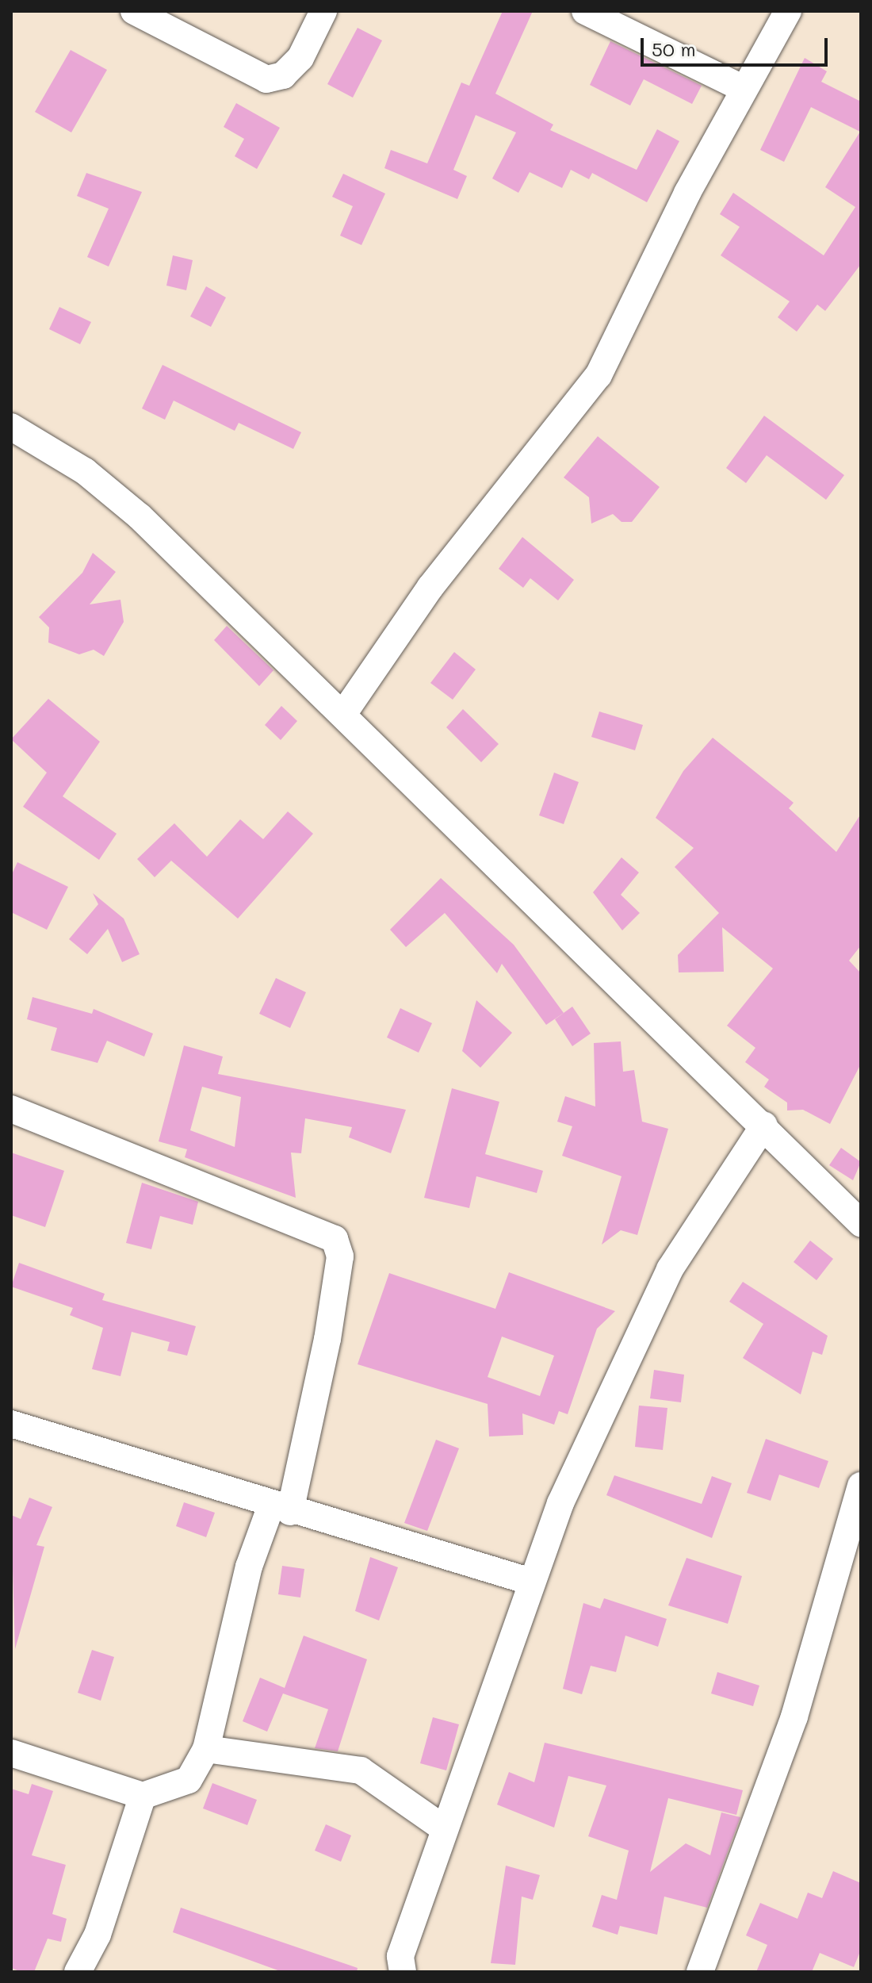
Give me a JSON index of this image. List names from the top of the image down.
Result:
{
  "scale_bar": "50 m"
}
